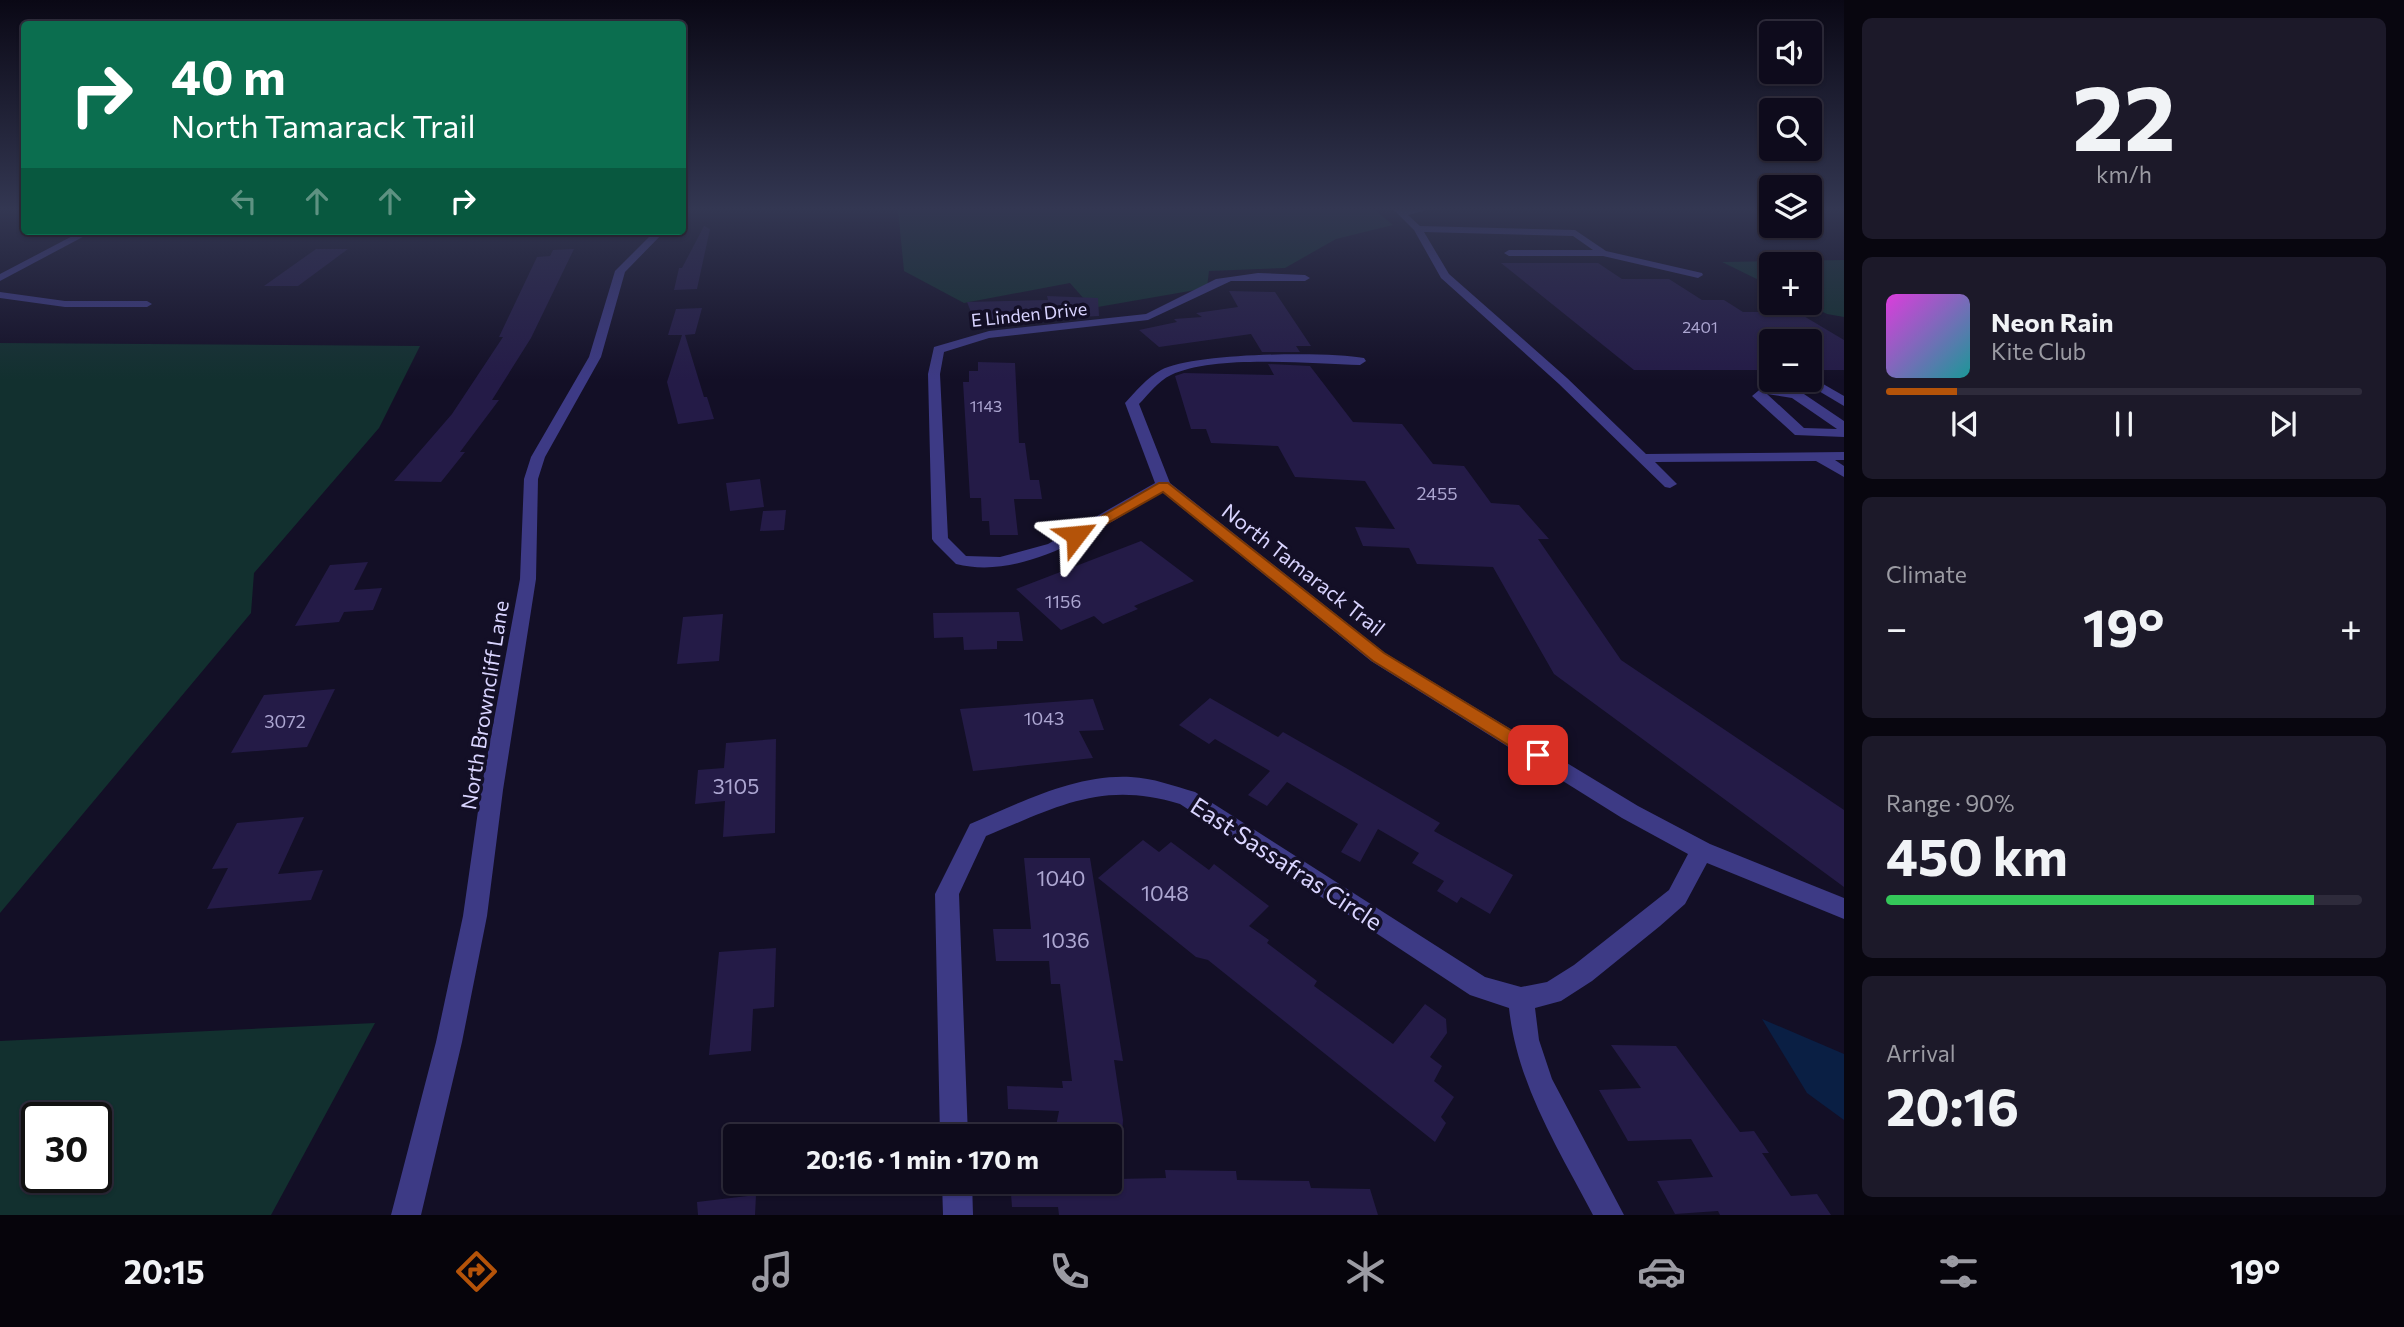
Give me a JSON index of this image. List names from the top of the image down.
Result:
{
  "streets": {
    "street": [
      "E Linden Drive",
      "North Tamarack Trail",
      "North Browncliff Lane",
      "East Sassafras Circle"
    ]
  },
  "crossings": [
    ["E Linden Drive", "North Tamarack Trail"],
    ["North Tamarack Trail", "East Sassafras Circle"]
  ],
  "house_numbers": [
    "2401",
    "1143",
    "2455",
    "1156",
    "1043",
    "3072",
    "3105",
    "1040",
    "1048",
    "1036"
  ],
  "page": {
    "tile": [
      ["22", "km/h"],
      "Climate",
      ["Range · 90%", "450 km"],
      ["Arrival", "20:16"]
    ],
    "map_buttons": ["+", "−"],
    "turn": ["40 m", "North Tamarack Trail"],
    "song": ["Neon Rain", "Kite Club"],
    "heat": ["−", "19°", "+"],
    "limit": "30",
    "trip": "20:16 · 1 min · 170 m",
    "tabs": ["20:15", "19°"]
  }
}
